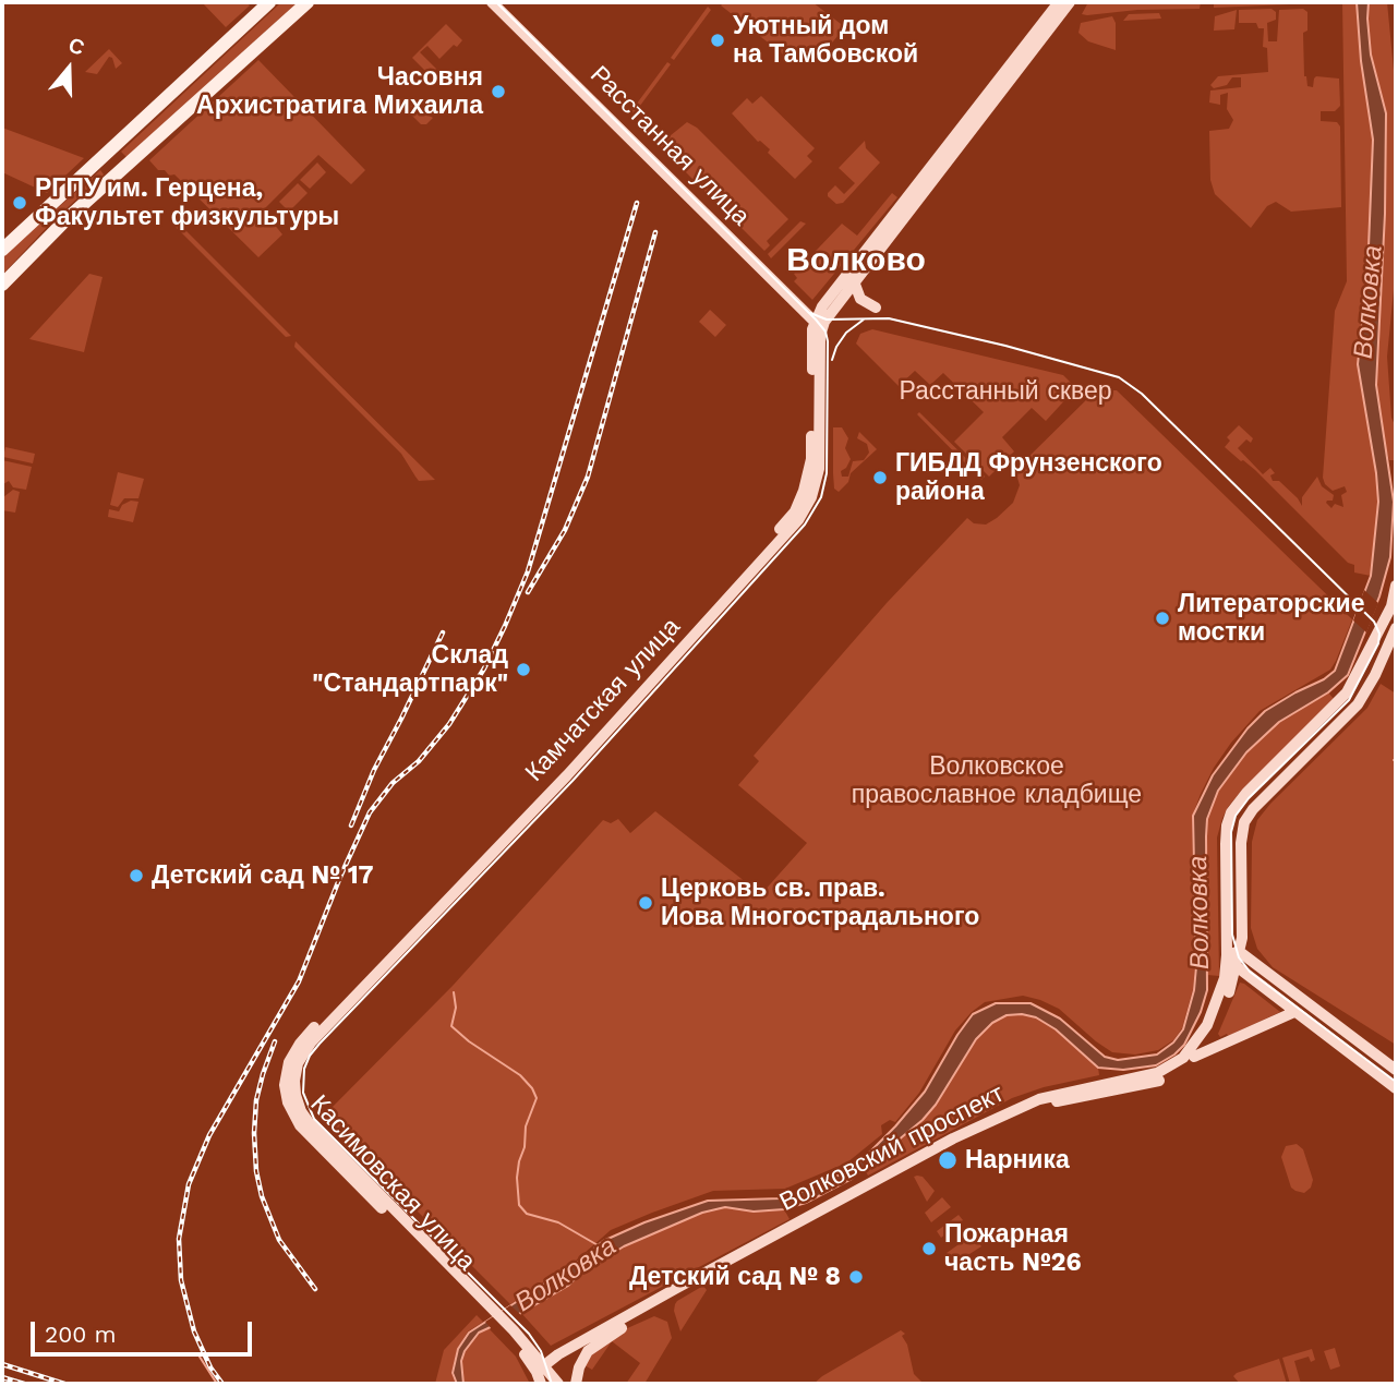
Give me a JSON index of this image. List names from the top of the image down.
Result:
{
  "streets": {
    "street": [
      "Расстанная улица",
      "Камчатская улица",
      "Волковский проспект",
      "Касимовская улица"
    ]
  },
  "crossings": [
    ["Расстанная улица", "Камчатская улица"],
    ["Камчатская улица", "Касимовская улица"],
    ["Волковский проспект", "Касимовская улица"]
  ],
  "districts": ["Волково"],
  "water": ["Волковка"],
  "parks": ["Расстанный сквер", "Волковское православное кладбище"],
  "places": [
    "Уютный дом на Тамбовской",
    "Часовня Архистратига Михаила",
    "РГПУ им. Герцена, Факультет физкультуры",
    "ГИБДД Фрунзенского района",
    "Литераторские мостки",
    "Склад \"Стандартпарк\"",
    "Детский сад № 17",
    "Церковь св. прав. Иова Многострадального",
    "Нарника",
    "Пожарная часть №26",
    "Детский сад № 8"
  ],
  "scale_bar": "200 m",
  "north": "top"
}
